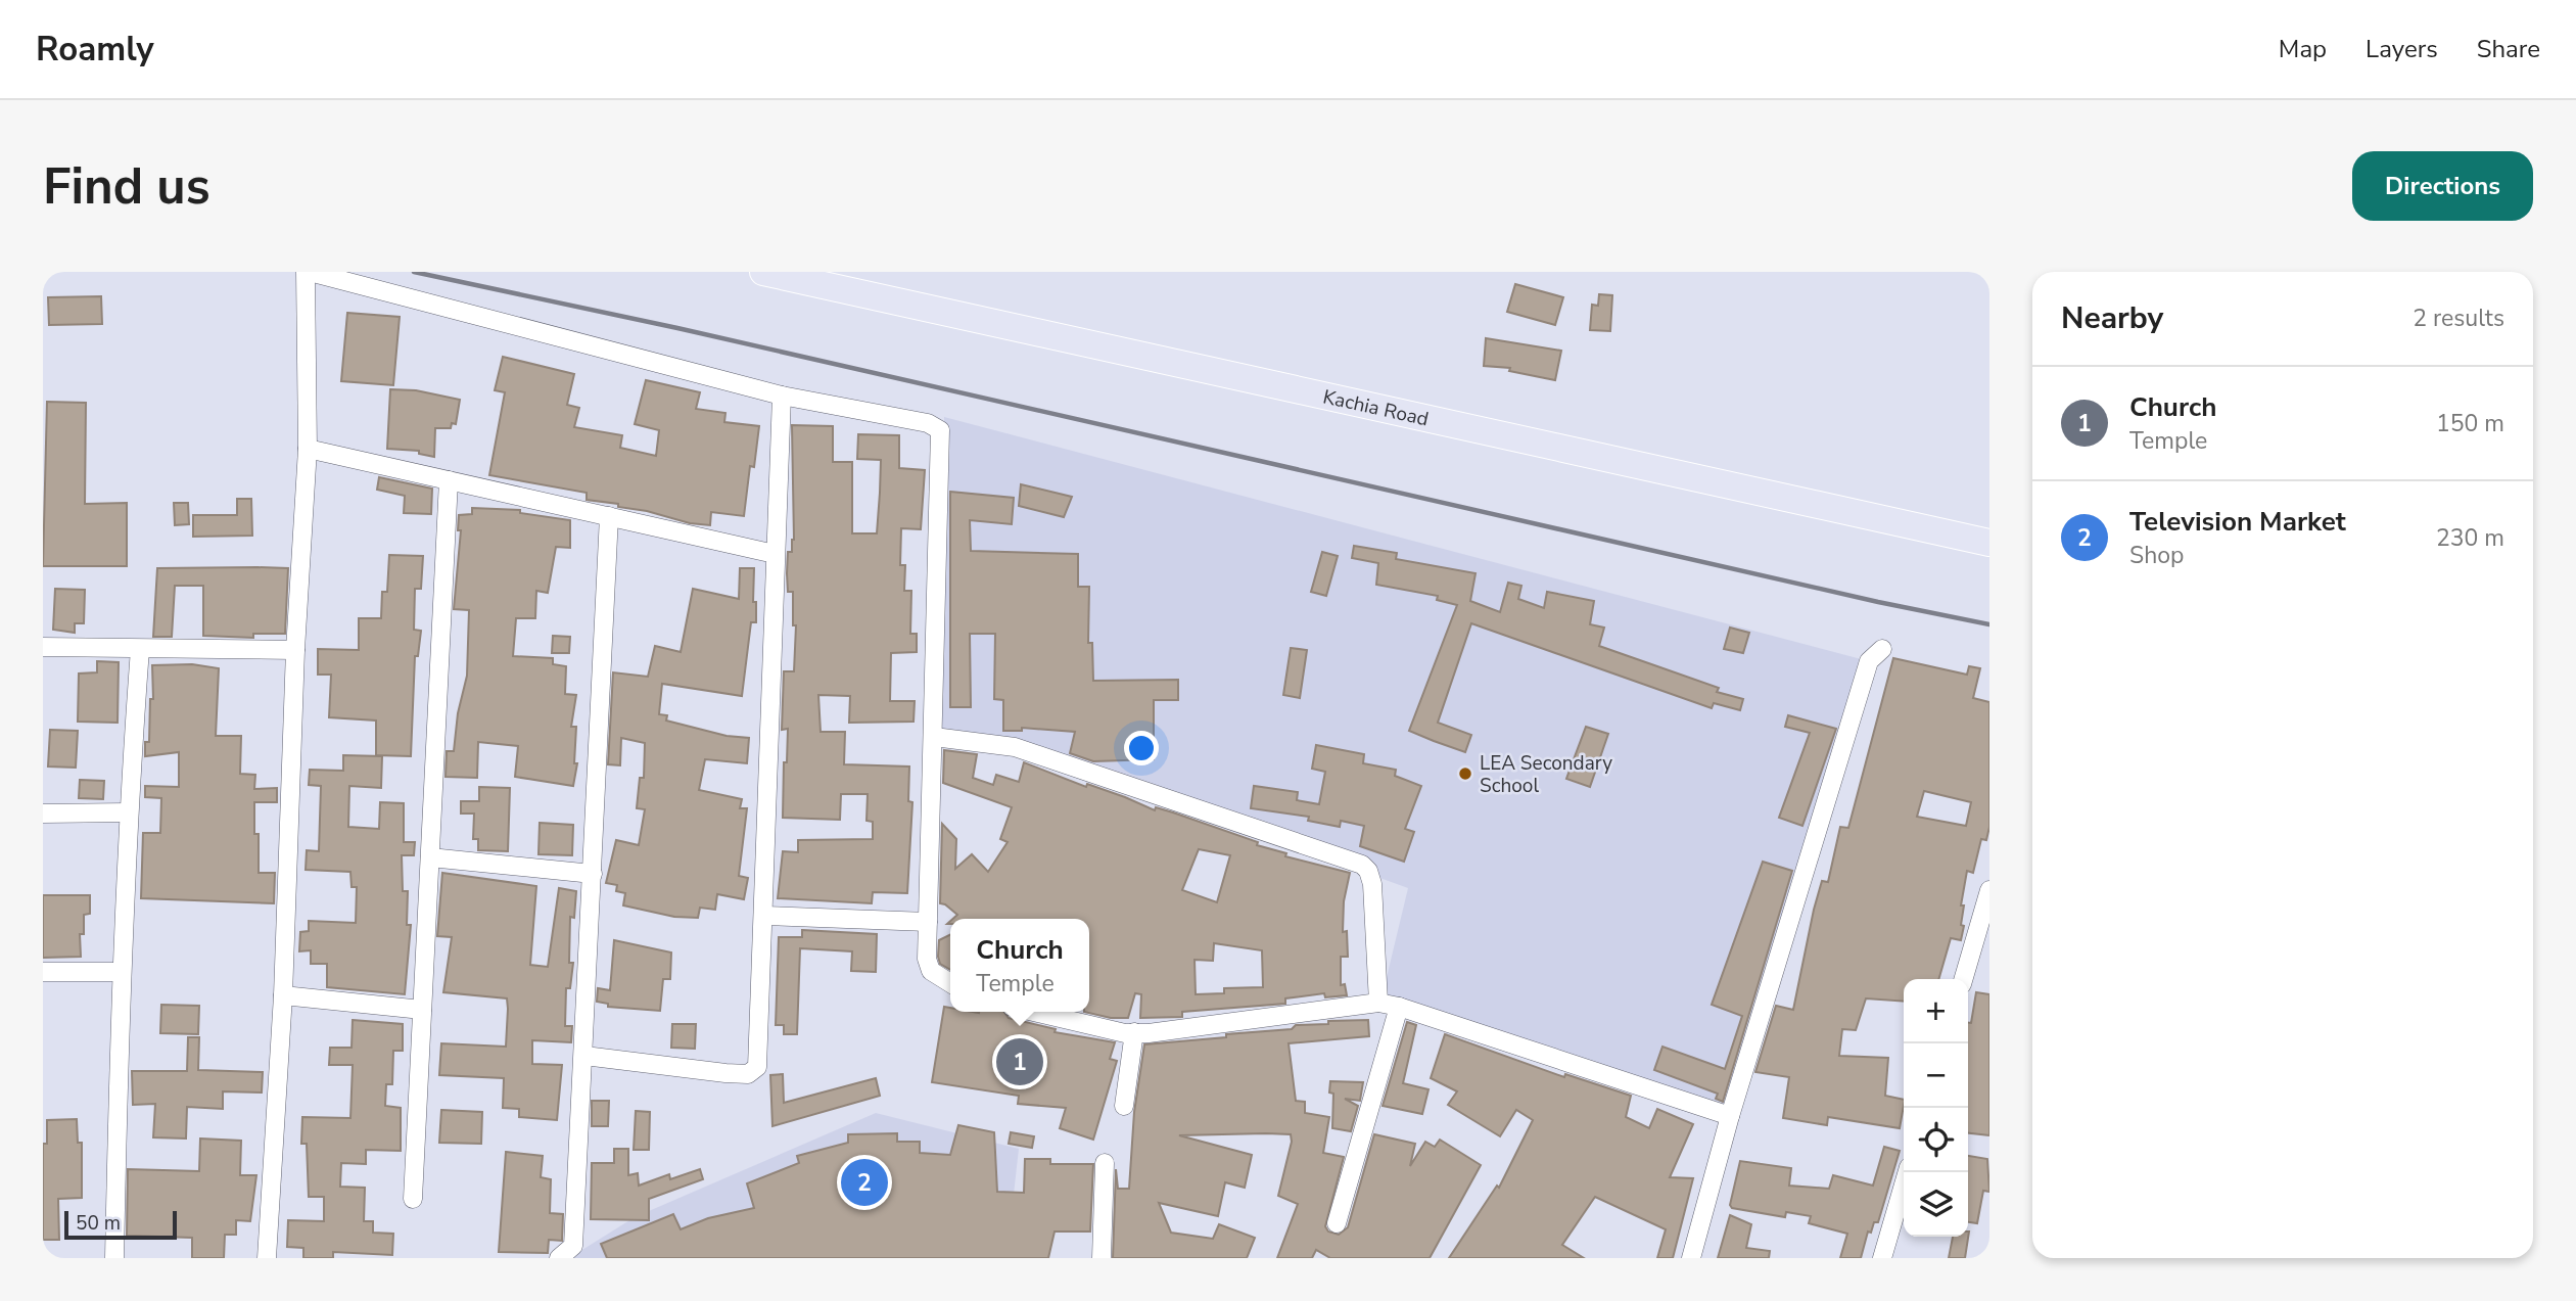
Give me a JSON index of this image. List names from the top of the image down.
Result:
{
  "streets": {
    "main road": ["Kachia Road"]
  },
  "places": ["LEA Secondary School"],
  "scale_bar": "50 m",
  "page": {
    "header": "Roamly",
    "nav": ["Map", "Layers", "Share"],
    "buttons": "Directions",
    "title": "Find us",
    "heading": ["Nearby", "2 results"],
    "list": [
      {
        "mark": "1",
        "name": "Church",
        "note": "Temple",
        "value": "150 m"
      },
      {
        "mark": "2",
        "name": "Television Market",
        "note": "Shop",
        "value": "230 m"
      }
    ],
    "popup": ["Church", "Temple"],
    "map_buttons": ["+", "−"],
    "pins": ["1", "2"],
    "scale": "50 m"
  }
}
